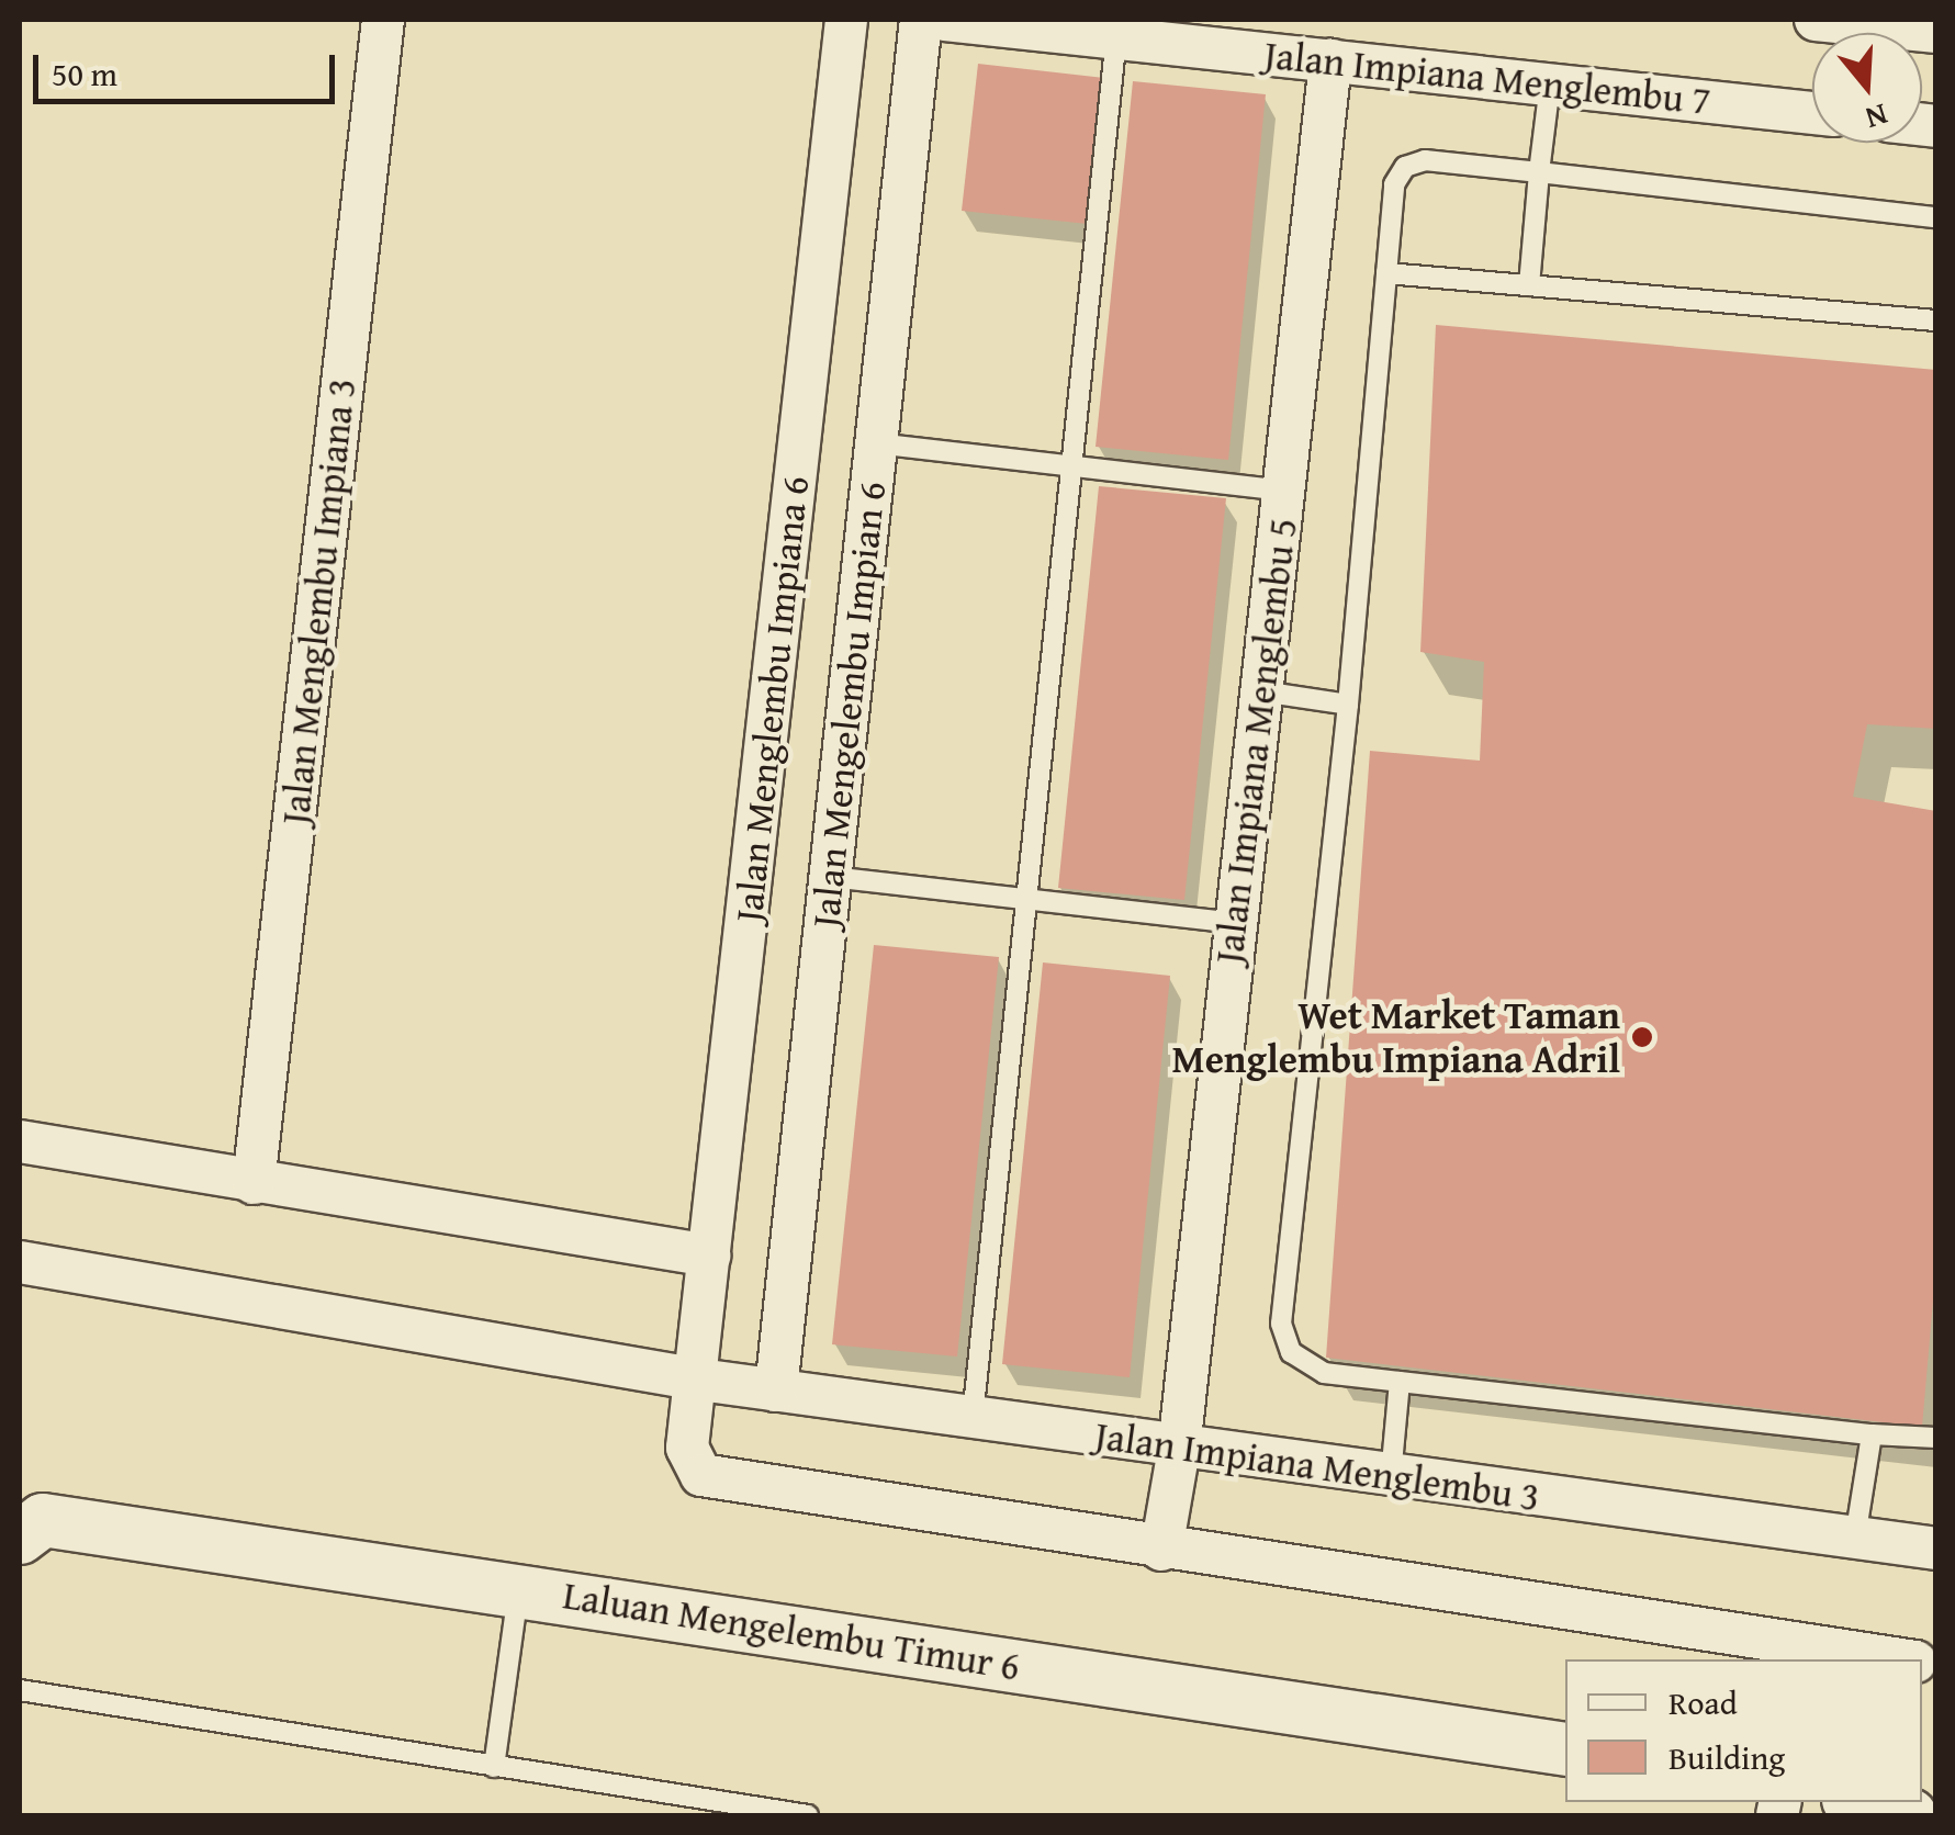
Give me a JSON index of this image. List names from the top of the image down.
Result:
{
  "streets": {
    "street": [
      "Jalan Impiana Menglembu 7",
      "Jalan Menglembu Impiana 3",
      "Jalan Menglembu Impiana 6",
      "Jalan Mengelembu Impian 6",
      "Jalan Impiana Menglembu 5",
      "Jalan Impiana Menglembu 3",
      "Laluan Mengelembu Timur 6"
    ]
  },
  "crossings": [
    ["Jalan Impiana Menglembu 7", "Jalan Impiana Menglembu 5"],
    ["Jalan Menglembu Impiana 6", "Jalan Impiana Menglembu 5"],
    ["Jalan Menglembu Impiana 6", "Jalan Impiana Menglembu 3"],
    ["Jalan Mengelembu Impian 6", "Jalan Impiana Menglembu 3"],
    ["Jalan Impiana Menglembu 5", "Jalan Impiana Menglembu 3"]
  ],
  "places": ["Wet Market Taman Menglembu Impiana Adril"],
  "legend": ["Road", "Building"],
  "scale_bar": "50 m",
  "north": "bottom"
}
